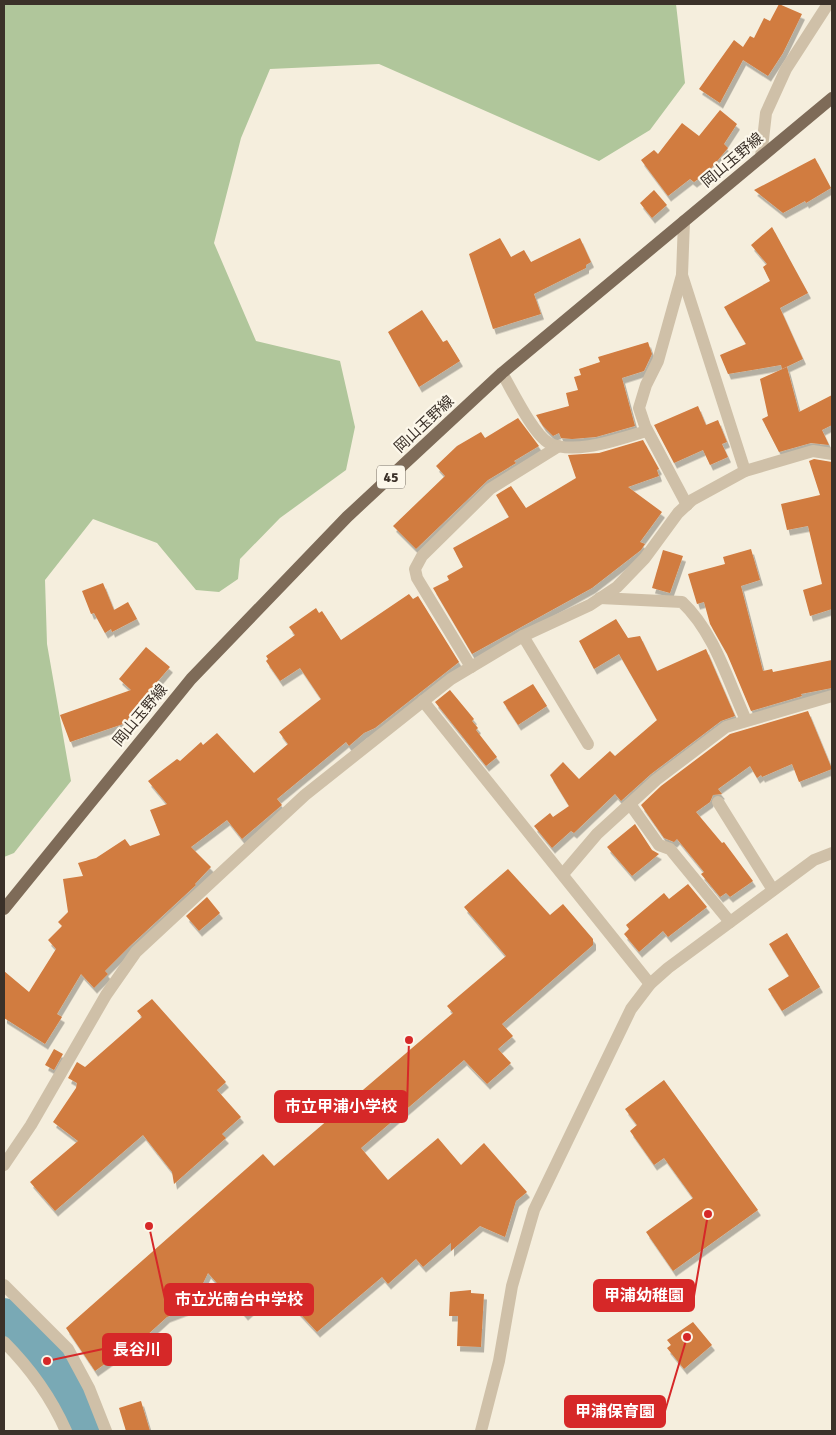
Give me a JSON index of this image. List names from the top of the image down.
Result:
{
  "streets": {
    "main road": ["岡山玉野線", "45"]
  },
  "places": [
    "市立甲浦小学校",
    "甲浦幼稚園",
    "市立光南台中学校",
    "甲浦保育園",
    "長谷川"
  ]
}
